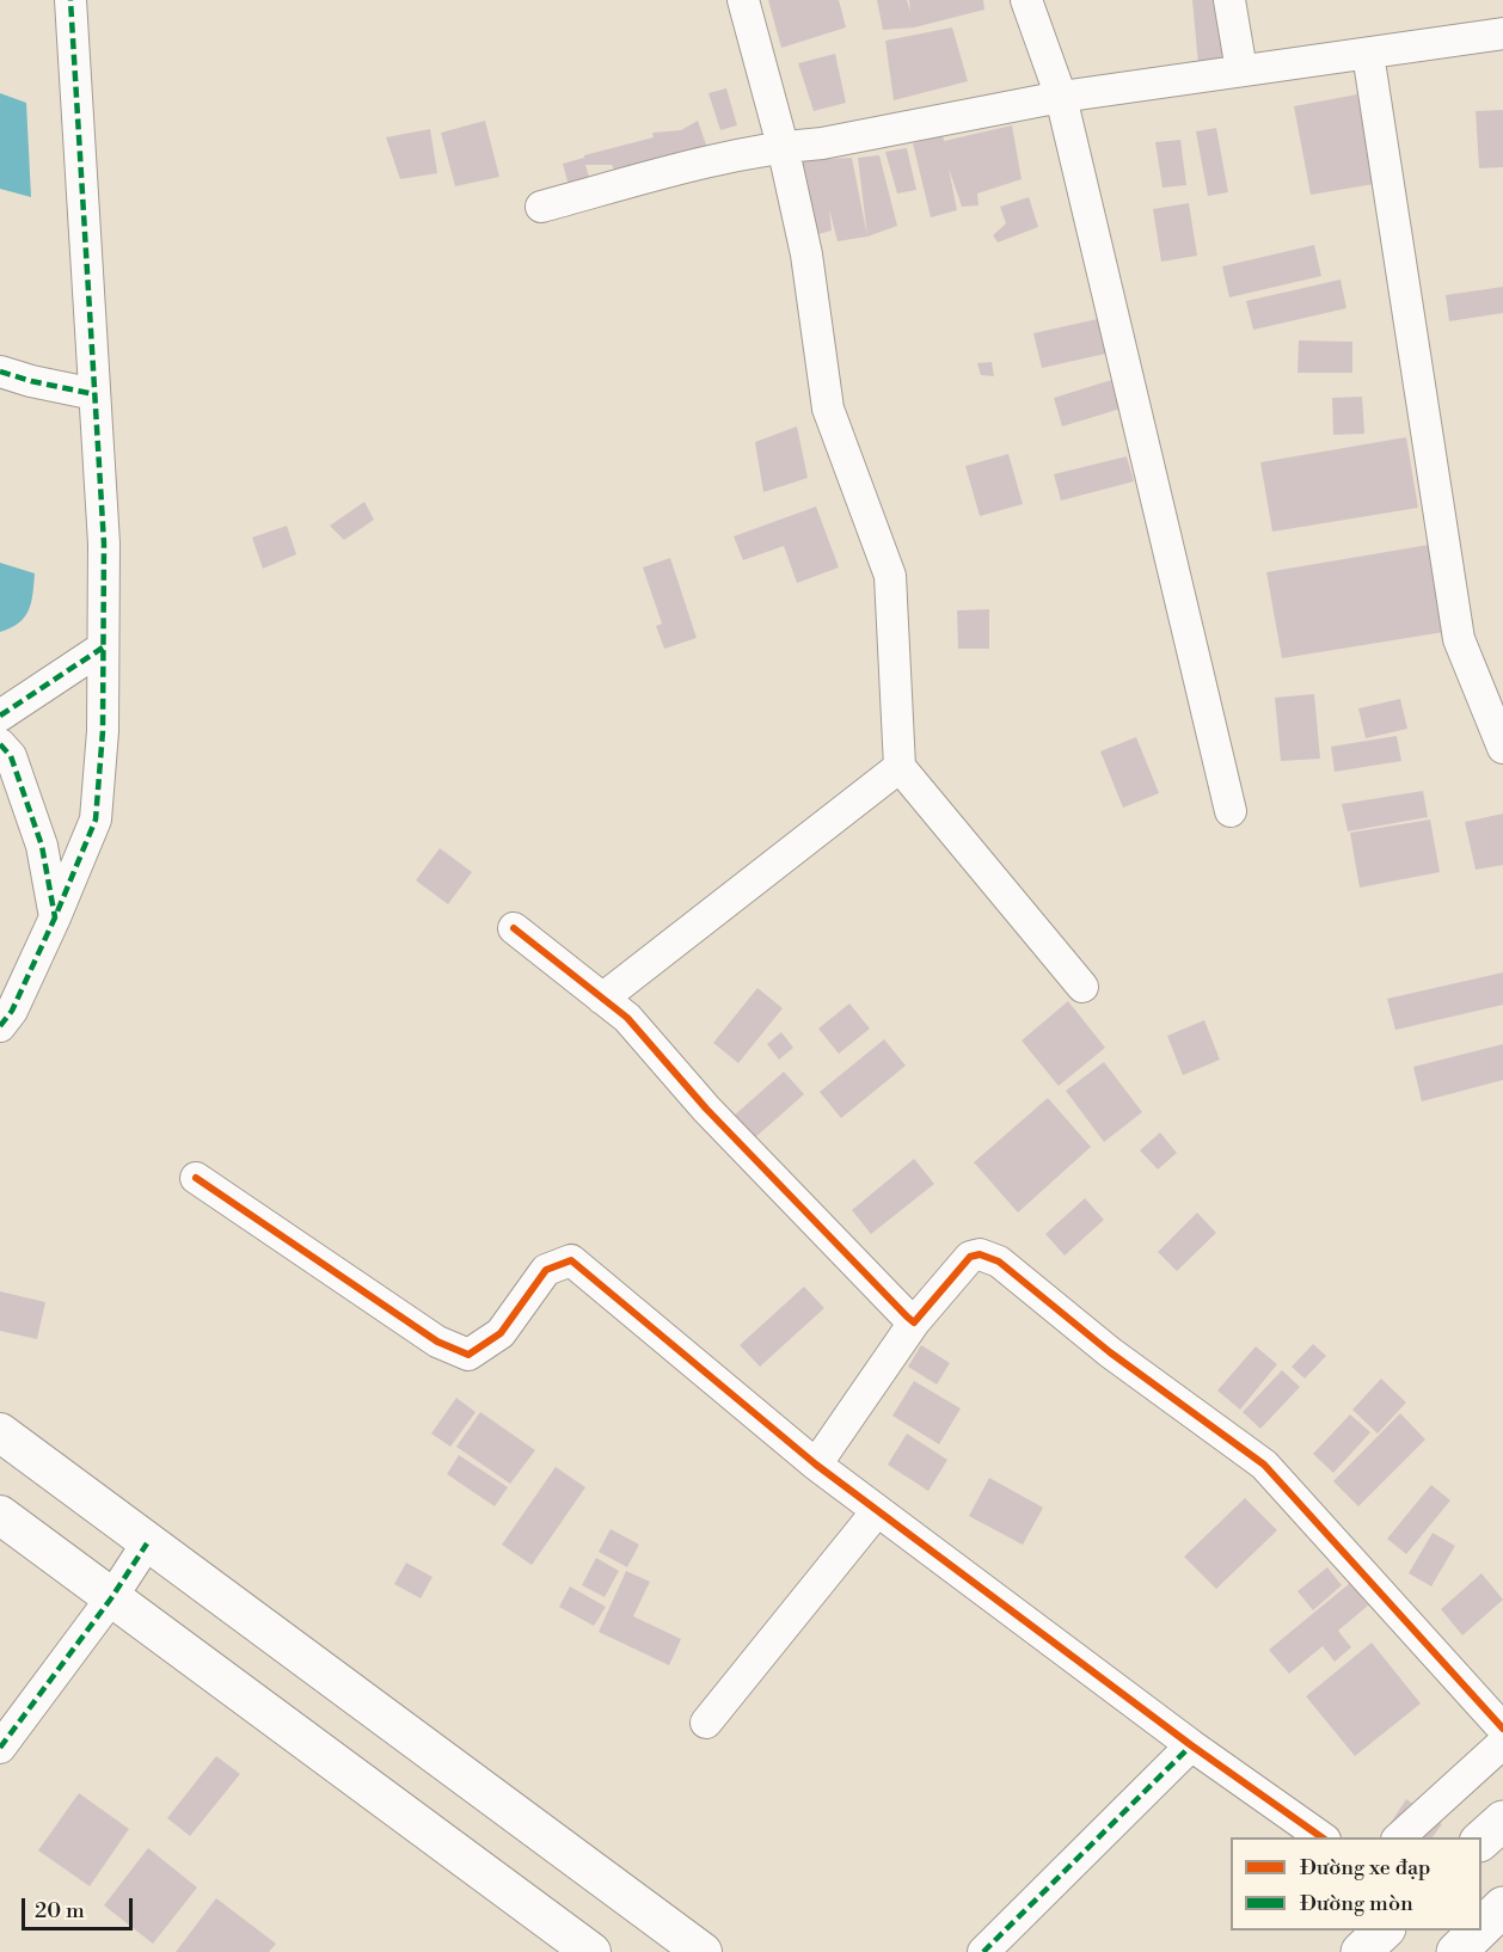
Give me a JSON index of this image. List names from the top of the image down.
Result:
{
  "legend": ["Đường xe đạp", "Đường mòn"],
  "scale_bar": "20 m"
}
